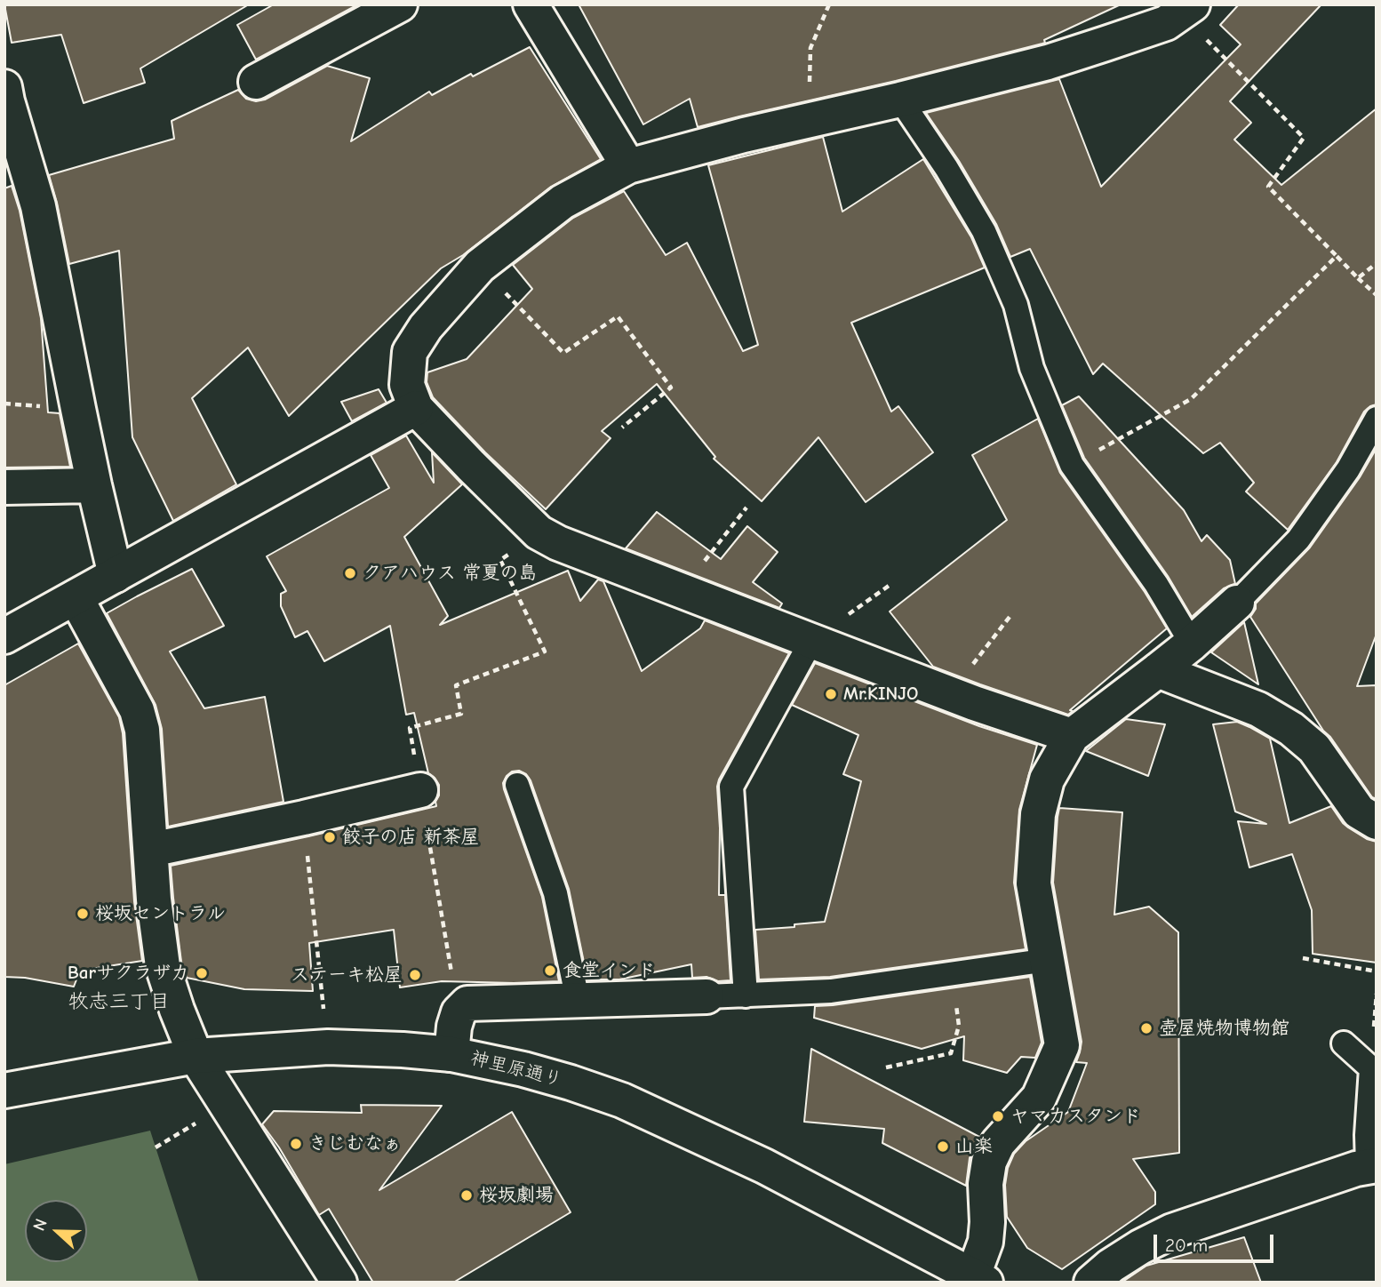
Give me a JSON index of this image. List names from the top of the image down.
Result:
{
  "streets": {
    "street": ["神里原通り"]
  },
  "districts": ["牧志三丁目"],
  "places": [
    "クアハウス 常夏の島",
    "Mr.KINJO",
    "餃子の店 新茶屋",
    "桜坂セントラル",
    "食堂インド",
    "Barサクラザカ",
    "ステーキ松屋",
    "壺屋焼物博物館",
    "ヤマカスタンド",
    "きじむなぁ",
    "山楽",
    "桜坂劇場"
  ],
  "scale_bar": "20 m",
  "north": "left"
}
